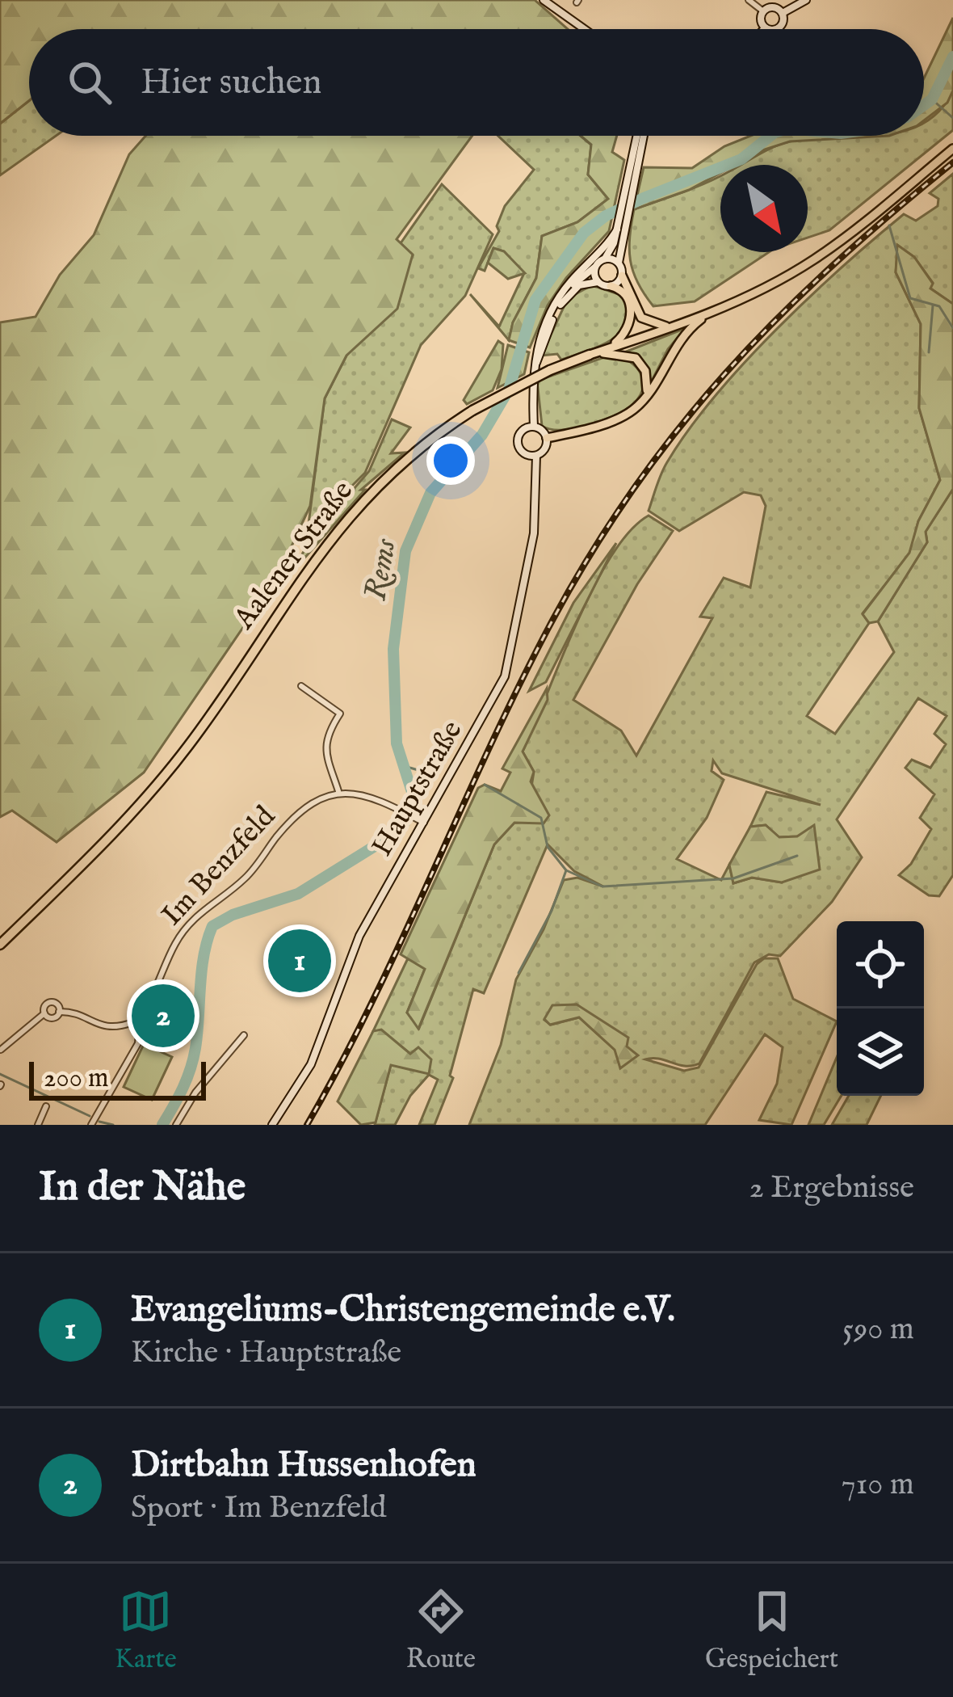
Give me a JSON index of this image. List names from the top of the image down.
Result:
{
  "streets": {
    "highway": ["Aalener Straße"],
    "main road": ["Hauptstraße"],
    "street": ["Im Benzfeld"]
  },
  "water": ["Rems"],
  "scale_bar": "200 m",
  "north": "bottom right",
  "page": {
    "search": "Hier suchen",
    "pins": ["1", "2"],
    "scale": "200 m",
    "heading": ["In der Nähe", "2 Ergebnisse"],
    "list": [
      {
        "mark": "1",
        "name": "Evangeliums-Christengemeinde e.V.",
        "note": "Kirche · Hauptstraße",
        "value": "590 m"
      },
      {
        "mark": "2",
        "name": "Dirtbahn Hussenhofen",
        "note": "Sport · Im Benzfeld",
        "value": "710 m"
      }
    ],
    "nav": ["Karte", "Route", "Gespeichert"]
  }
}
